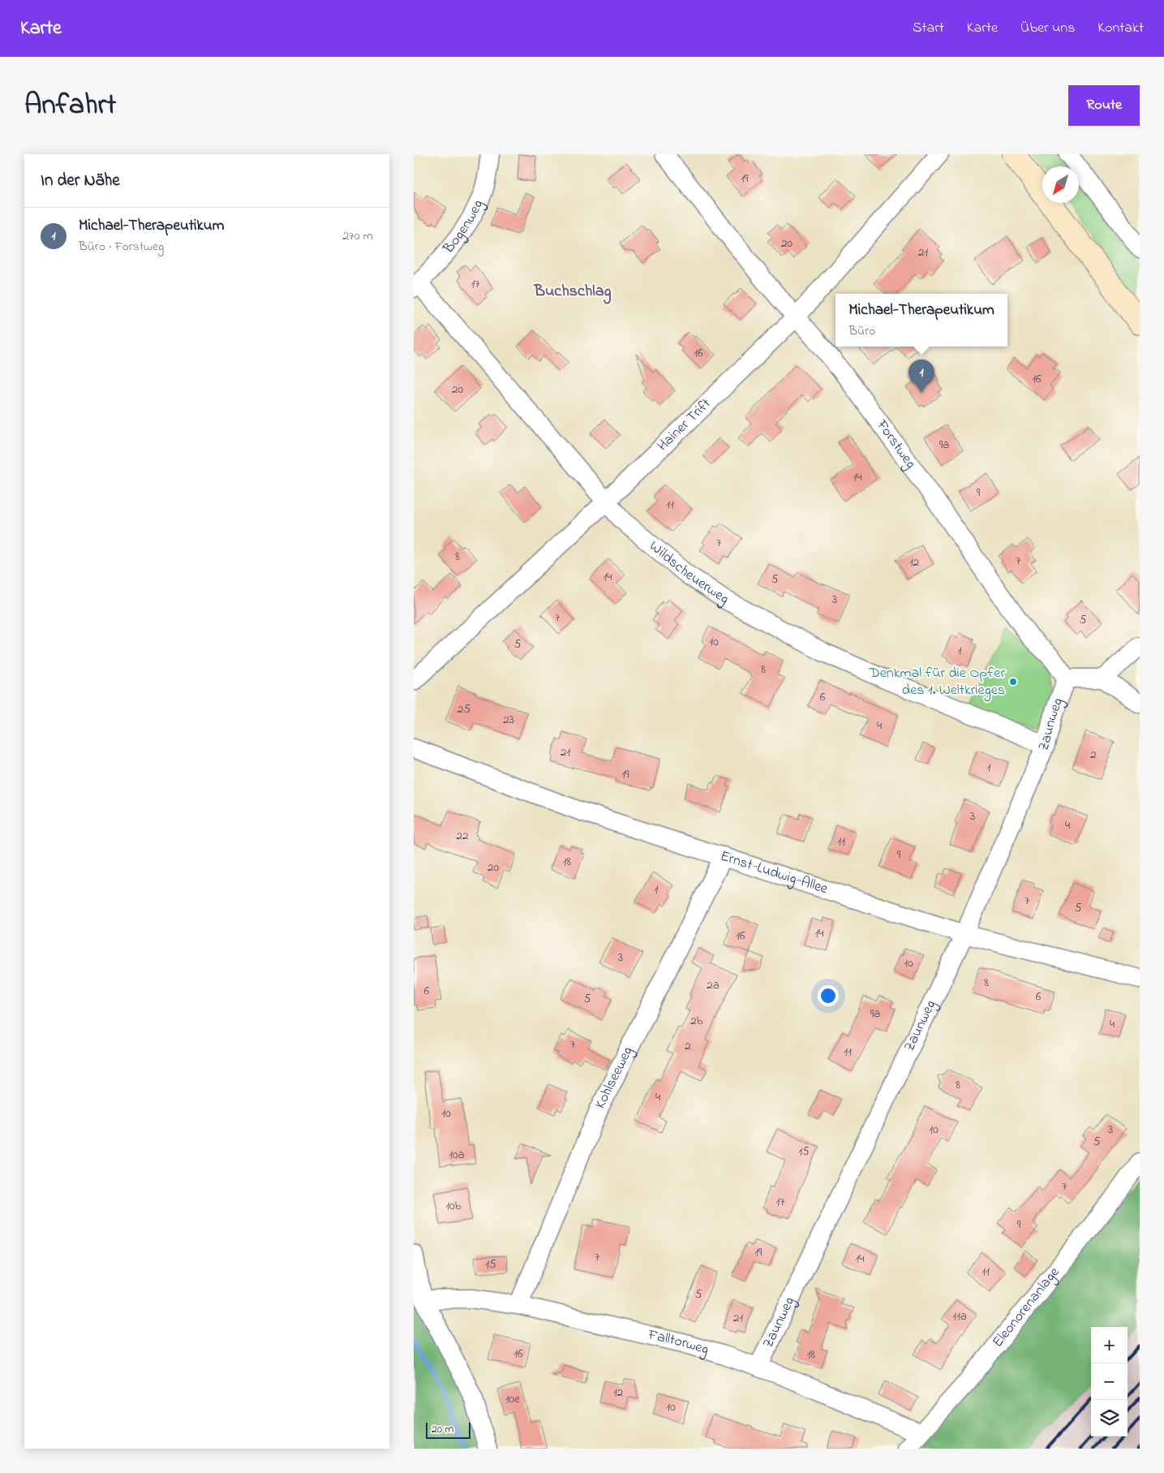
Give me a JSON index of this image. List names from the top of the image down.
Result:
{
  "streets": {
    "street": [
      "Bogenweg",
      "Hainer Trift",
      "Forstweg",
      "Wildscheuerweg",
      "Zaunweg",
      "Ernst-Ludwig-Allee",
      "Kohlseeweg",
      "Eleonorenanlage",
      "Falltorweg"
    ]
  },
  "crossings": [
    ["Bogenweg", "Wildscheuerweg"],
    ["Hainer Trift", "Forstweg"],
    ["Hainer Trift", "Wildscheuerweg"],
    ["Forstweg", "Zaunweg"],
    ["Wildscheuerweg", "Zaunweg"],
    ["Zaunweg", "Ernst-Ludwig-Allee"],
    ["Zaunweg", "Falltorweg"],
    ["Ernst-Ludwig-Allee", "Kohlseeweg"],
    ["Kohlseeweg", "Falltorweg"],
    ["Eleonorenanlage", "Falltorweg"]
  ],
  "districts": ["Buchschlag"],
  "places": ["Denkmal für die Opfer des 1. Weltkrieges"],
  "house_numbers": [
    "19",
    "20",
    "21",
    "17",
    "16",
    "16",
    "20",
    "9a",
    "14",
    "9",
    "11",
    "7",
    "8",
    "7",
    "12",
    "14",
    "5",
    "3",
    "7",
    "5",
    "10",
    "5",
    "1",
    "8",
    "6",
    "25",
    "23",
    "4",
    "21",
    "2",
    "1",
    "19",
    "3",
    "4",
    "22",
    "11",
    "9",
    "18",
    "20",
    "1",
    "7",
    "5",
    "14",
    "16",
    "3",
    "10",
    "8",
    "2a",
    "6",
    "6",
    "5",
    "9a",
    "2b",
    "4",
    "7",
    "2",
    "11",
    "8",
    "4",
    "10",
    "10",
    "3",
    "5",
    "15",
    "10a",
    "7",
    "17",
    "10b",
    "9",
    "19",
    "7",
    "14",
    "15",
    "11",
    "5",
    "11a",
    "21",
    "16",
    "18",
    "12",
    "10e",
    "10"
  ],
  "scale_bar": "20 m",
  "north": "bottom left",
  "page": {
    "header": "Karte",
    "nav": [
      "Start",
      "Karte",
      "Über uns",
      "Kontakt"
    ],
    "title": "Anfahrt",
    "buttons": "Route",
    "heading": "In der Nähe",
    "list": [
      {
        "mark": "1",
        "name": "Michael-Therapeutikum",
        "note": "Büro · Forstweg",
        "value": "270 m"
      }
    ],
    "popup": ["Michael-Therapeutikum", "Büro"],
    "pins": "1",
    "map_buttons": ["+", "−"],
    "scale": "20 m"
  }
}
